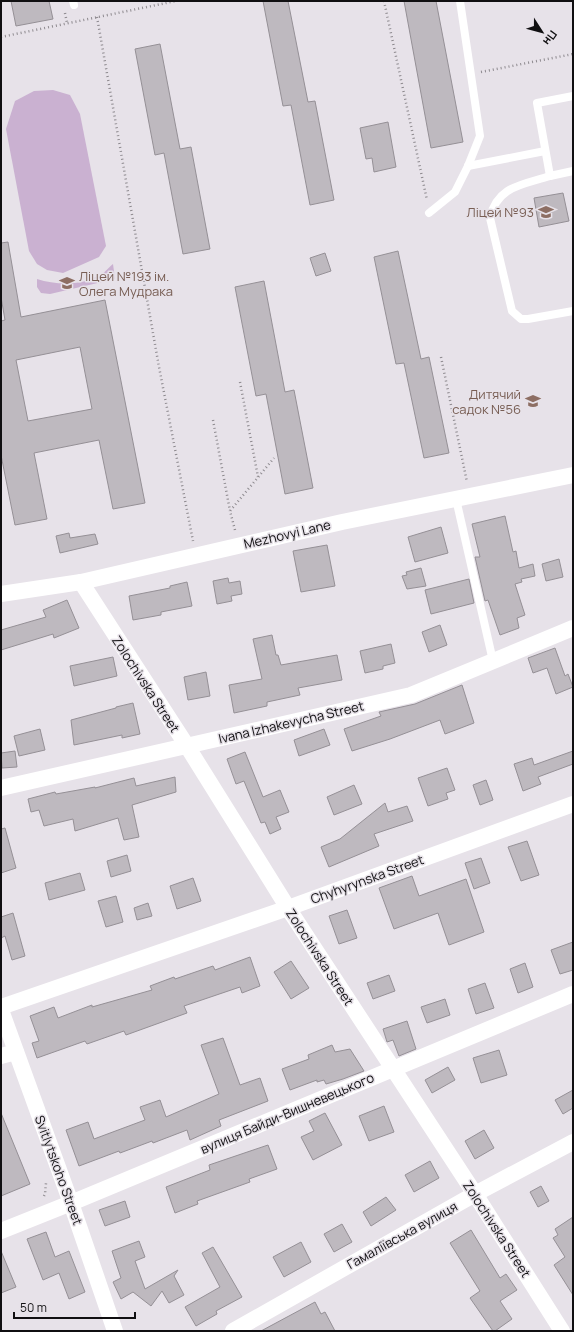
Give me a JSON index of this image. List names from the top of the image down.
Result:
{
  "streets": {
    "street": [
      "Mezhovyi Lane",
      "Zolochivska Street",
      "Ivana Izhakevycha Street",
      "Chyhyrynska Street",
      "вулиця Байди-Вишневецького",
      "Svitlytskoho Street",
      "Гамаліївська вулиця"
    ]
  },
  "crossings": [
    ["Mezhovyi Lane", "Zolochivska Street"],
    ["Zolochivska Street", "Ivana Izhakevycha Street"],
    ["Zolochivska Street", "Chyhyrynska Street"],
    ["Zolochivska Street", "вулиця Байди-Вишневецького"],
    ["Zolochivska Street", "Гамаліївська вулиця"],
    ["вулиця Байди-Вишневецького", "Svitlytskoho Street"]
  ],
  "places": {
    "school or university": ["Ліцей №93", "Ліцей №193 ім. Олега Мудрака", "Дитячий садок №56"]
  },
  "scale_bar": "50 m",
  "north": "bottom right"
}
